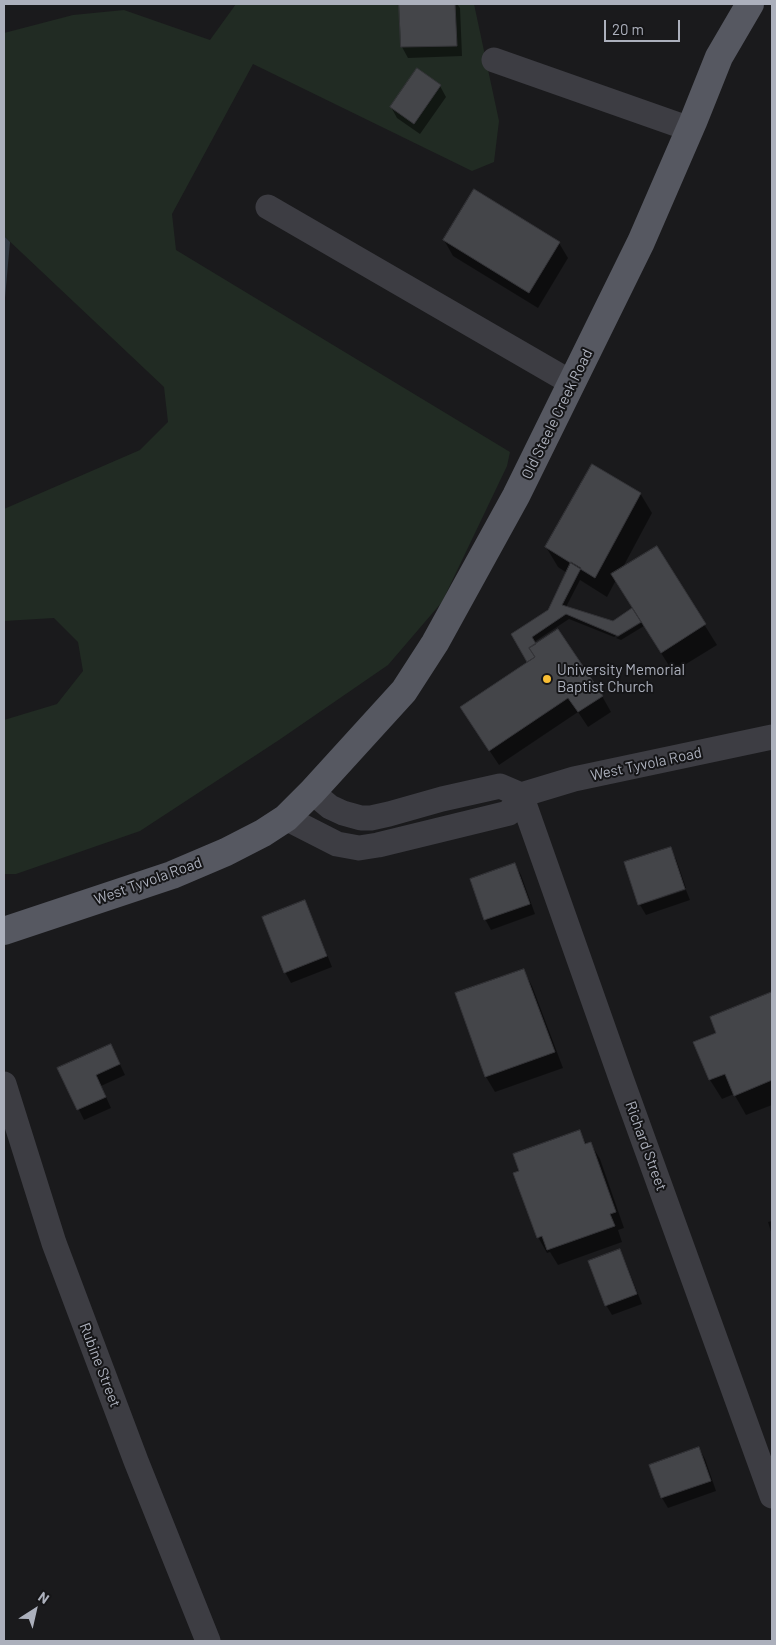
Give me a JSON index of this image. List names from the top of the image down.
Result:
{
  "streets": {
    "main road": ["Old Steele Creek Road", "West Tyvola Road"],
    "street": ["Richard Street", "Rubine Street"]
  },
  "crossings": [
    ["Old Steele Creek Road", "West Tyvola Road"],
    ["West Tyvola Road", "Richard Street"]
  ],
  "places": ["University Memorial Baptist Church"],
  "scale_bar": "20 m",
  "north": "top right"
}
